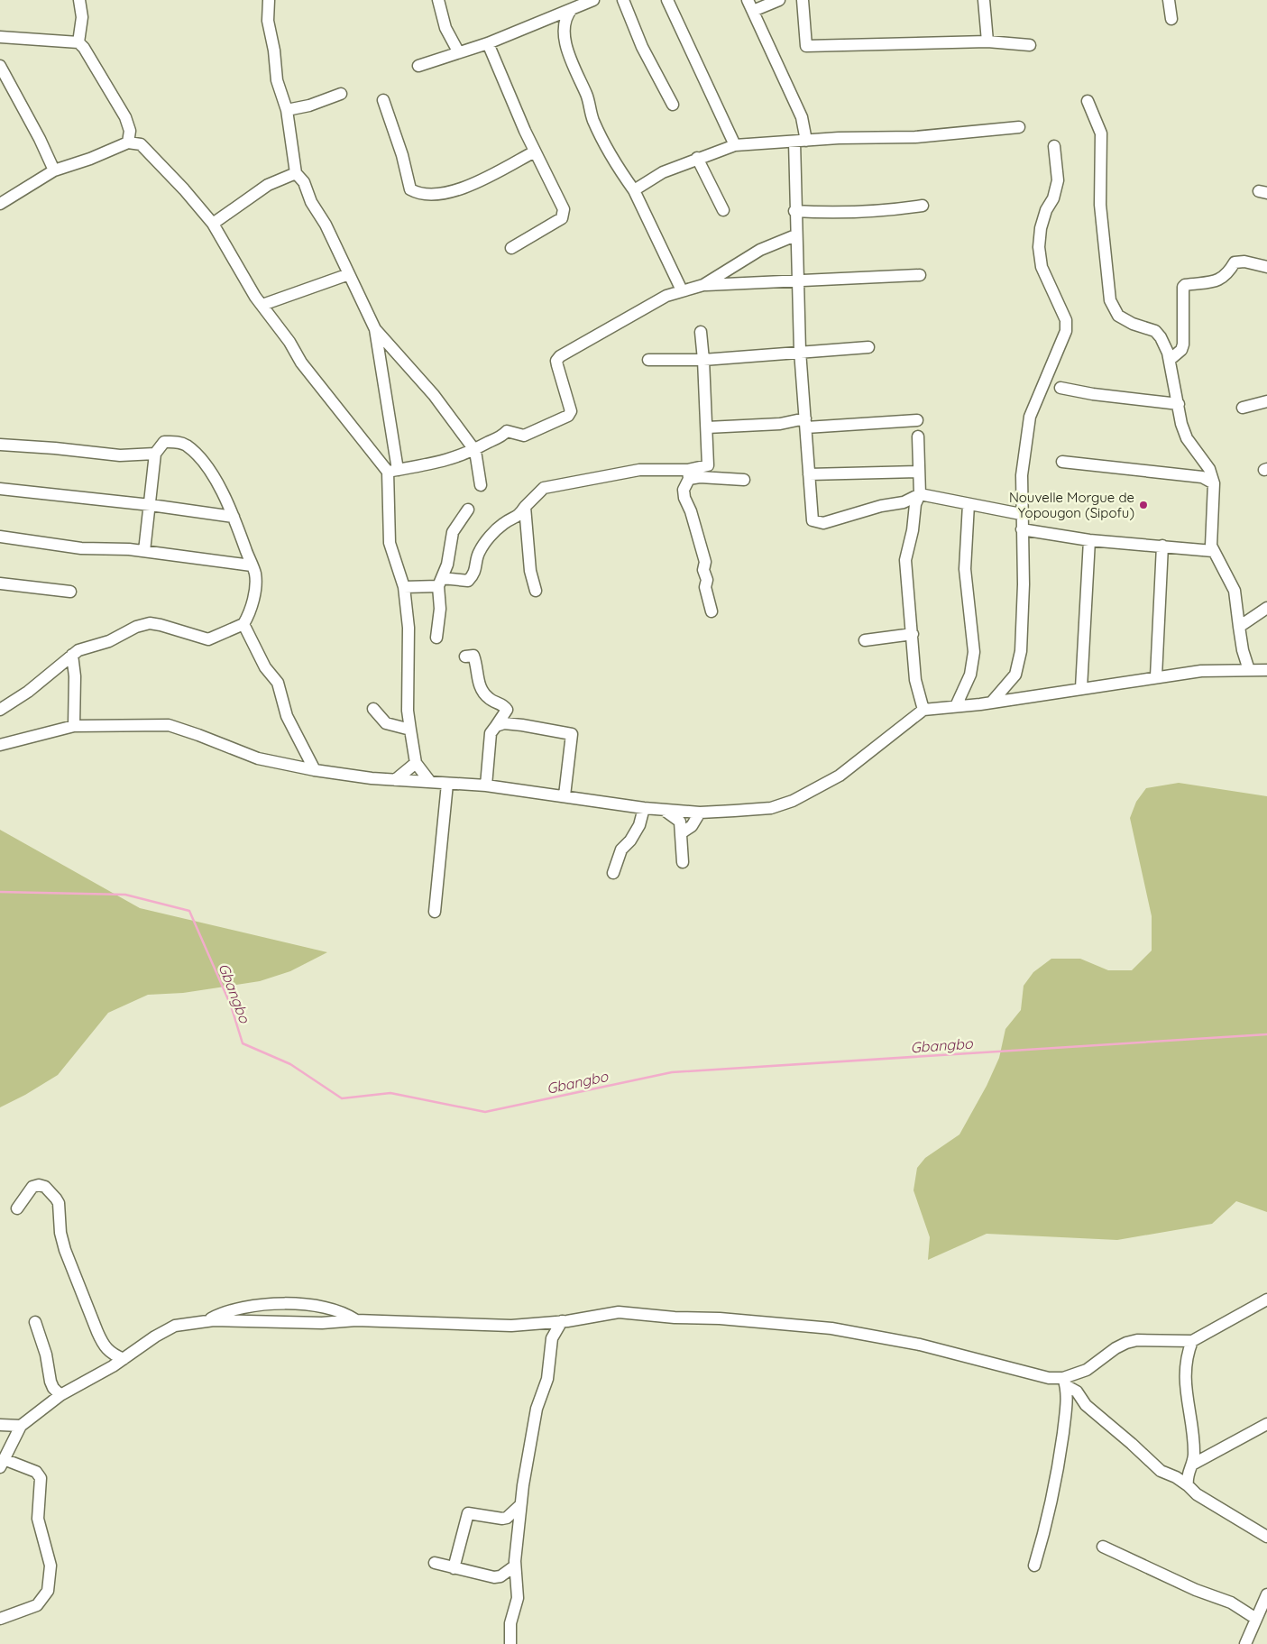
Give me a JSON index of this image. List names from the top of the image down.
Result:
{
  "water": ["Gbangbo"],
  "places": ["Nouvelle Morgue de Yopougon (Sipofu)"]
}
